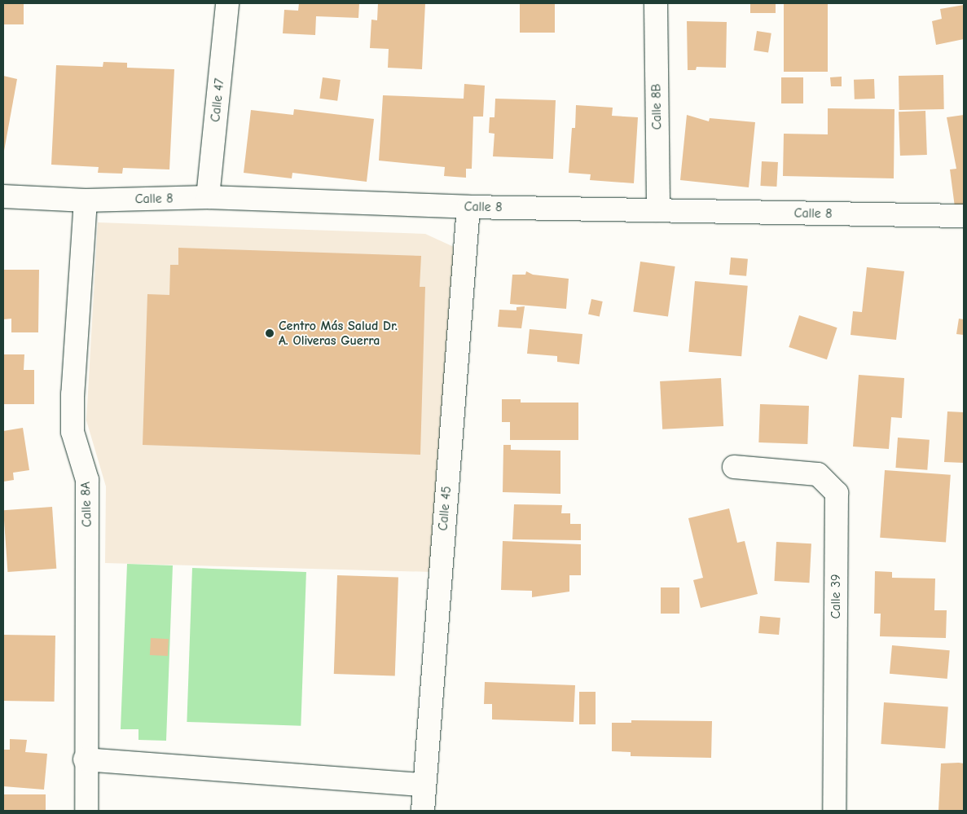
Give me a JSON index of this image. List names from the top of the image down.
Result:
{
  "streets": {
    "street": [
      "Calle 47",
      "Calle 8B",
      "Calle 8",
      "Calle 8A",
      "Calle 45",
      "Calle 39"
    ]
  },
  "crossings": [
    ["Calle 47", "Calle 8"],
    ["Calle 8B", "Calle 8"],
    ["Calle 8", "Calle 8A"],
    ["Calle 8", "Calle 45"]
  ],
  "places": ["Centro Más Salud Dr. A. Oliveras Guerra"]
}
